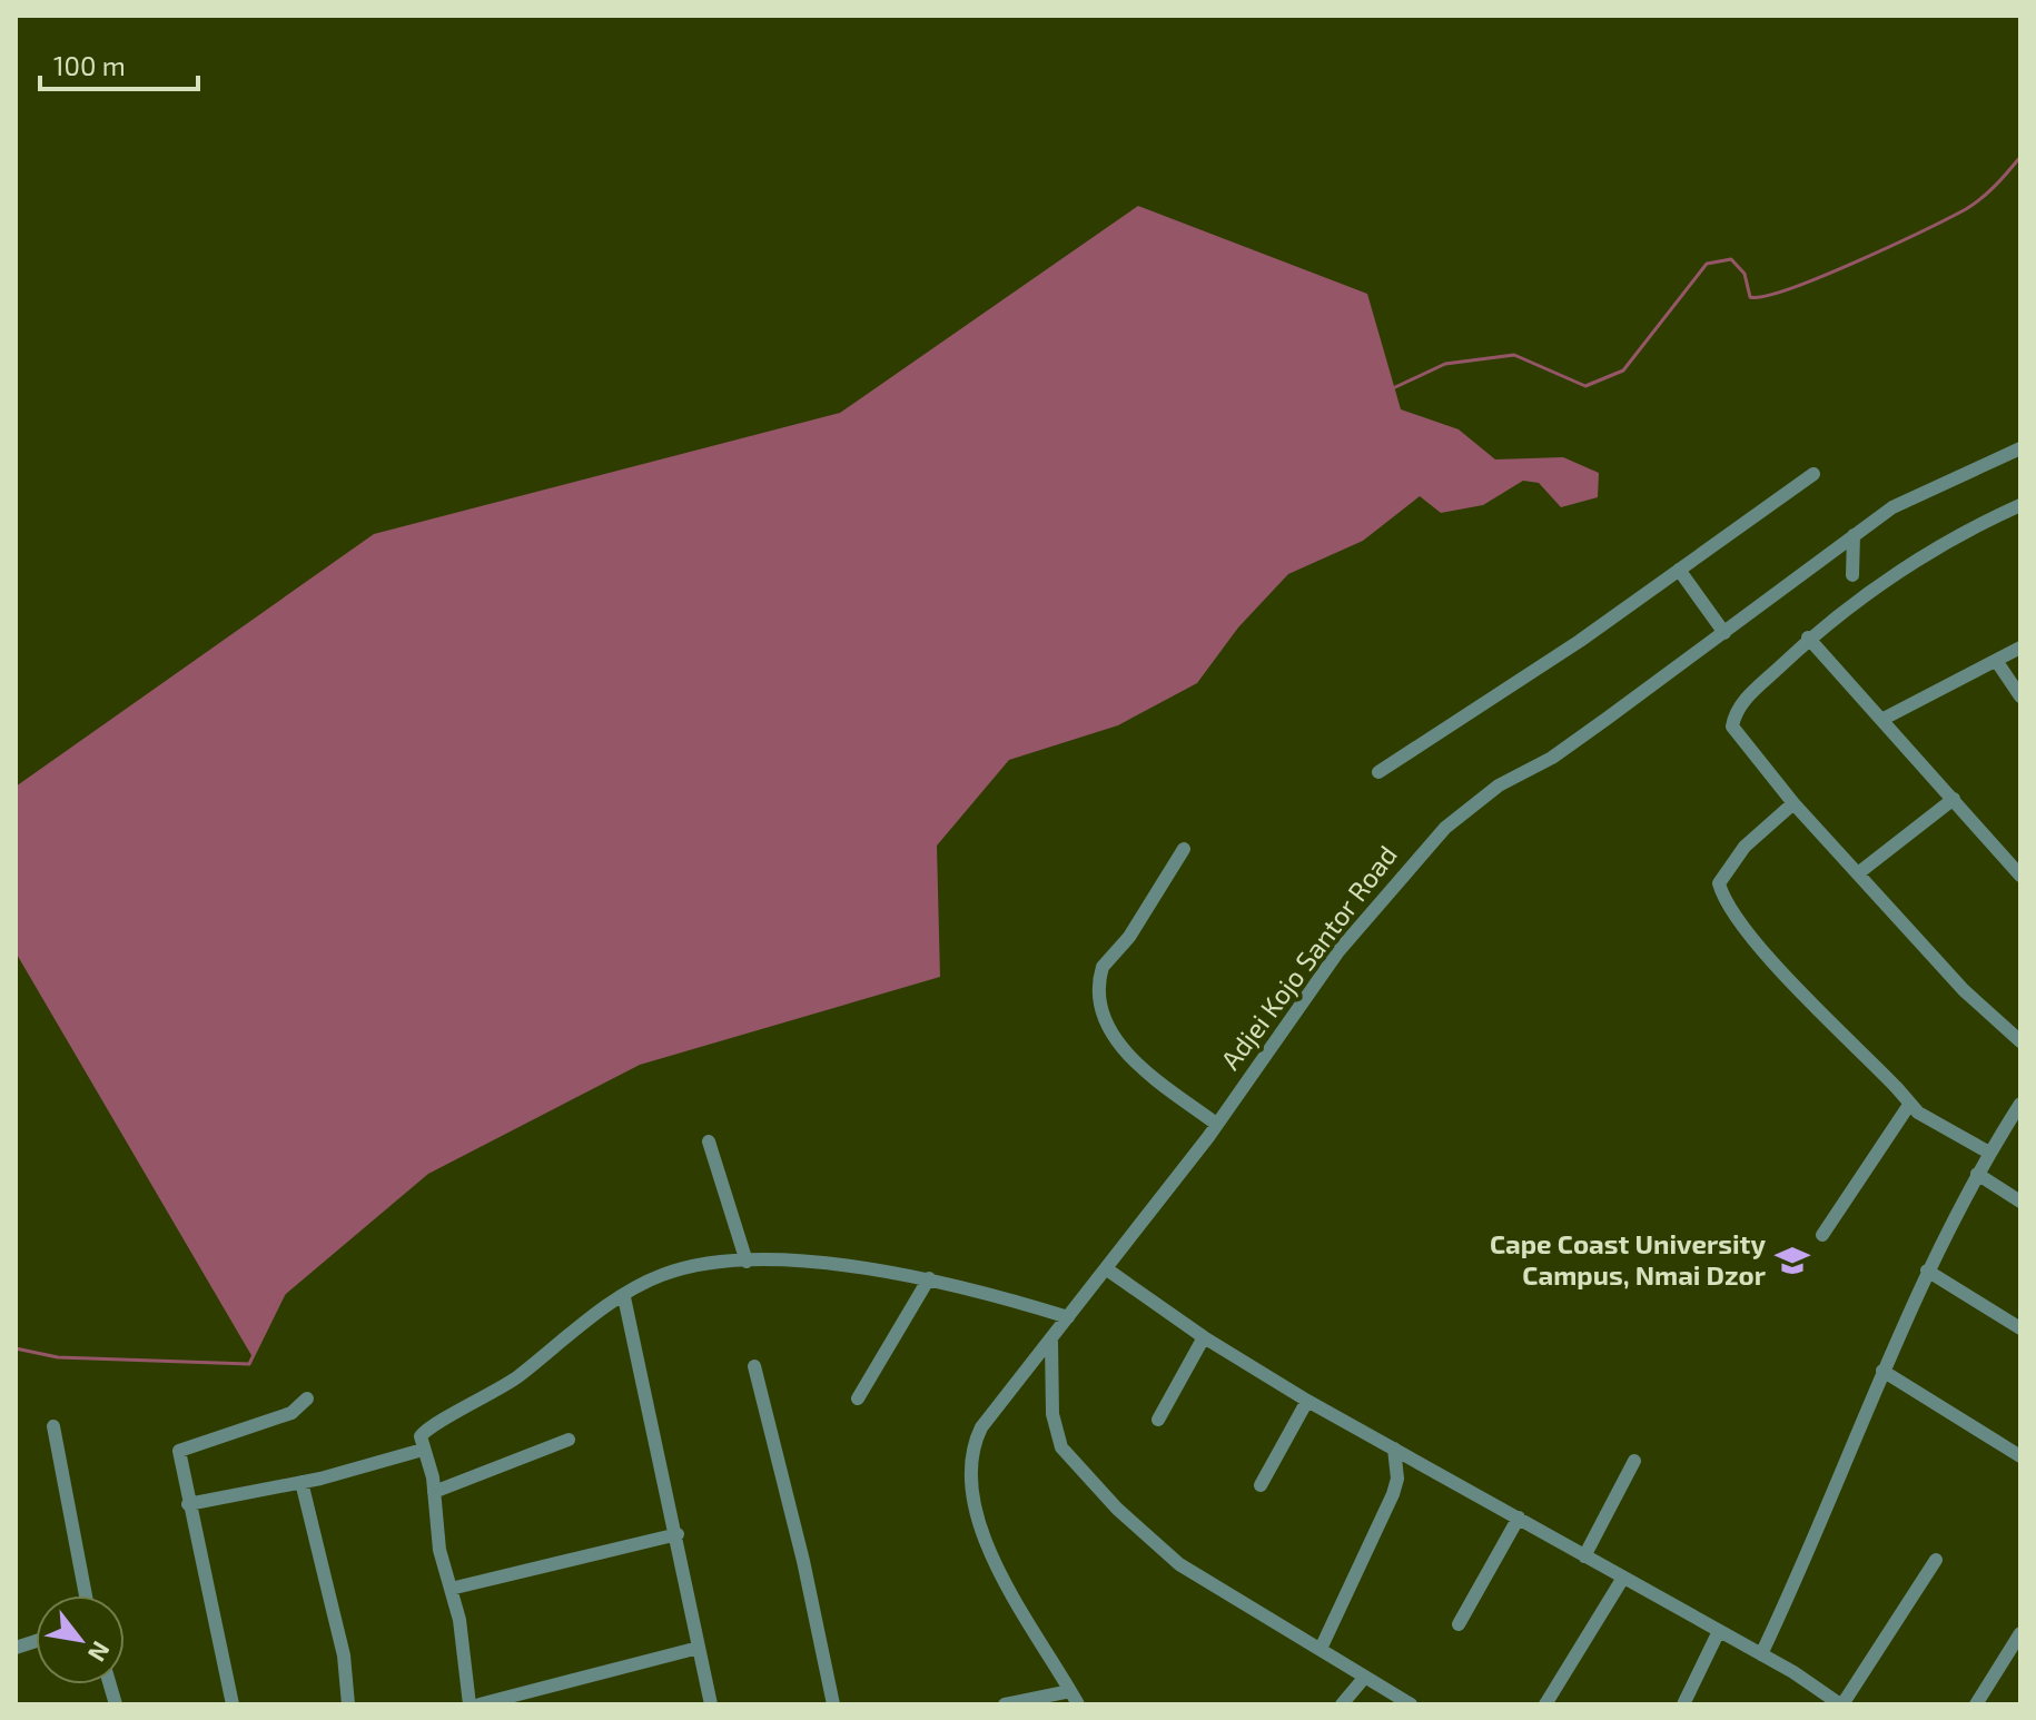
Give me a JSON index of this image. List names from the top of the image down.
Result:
{
  "streets": {
    "street": ["Adjei Kojo Santor Road"]
  },
  "places": {
    "school or university": ["Cape Coast University Campus, Nmai Dzor"]
  },
  "scale_bar": "100 m",
  "north": "bottom right"
}
